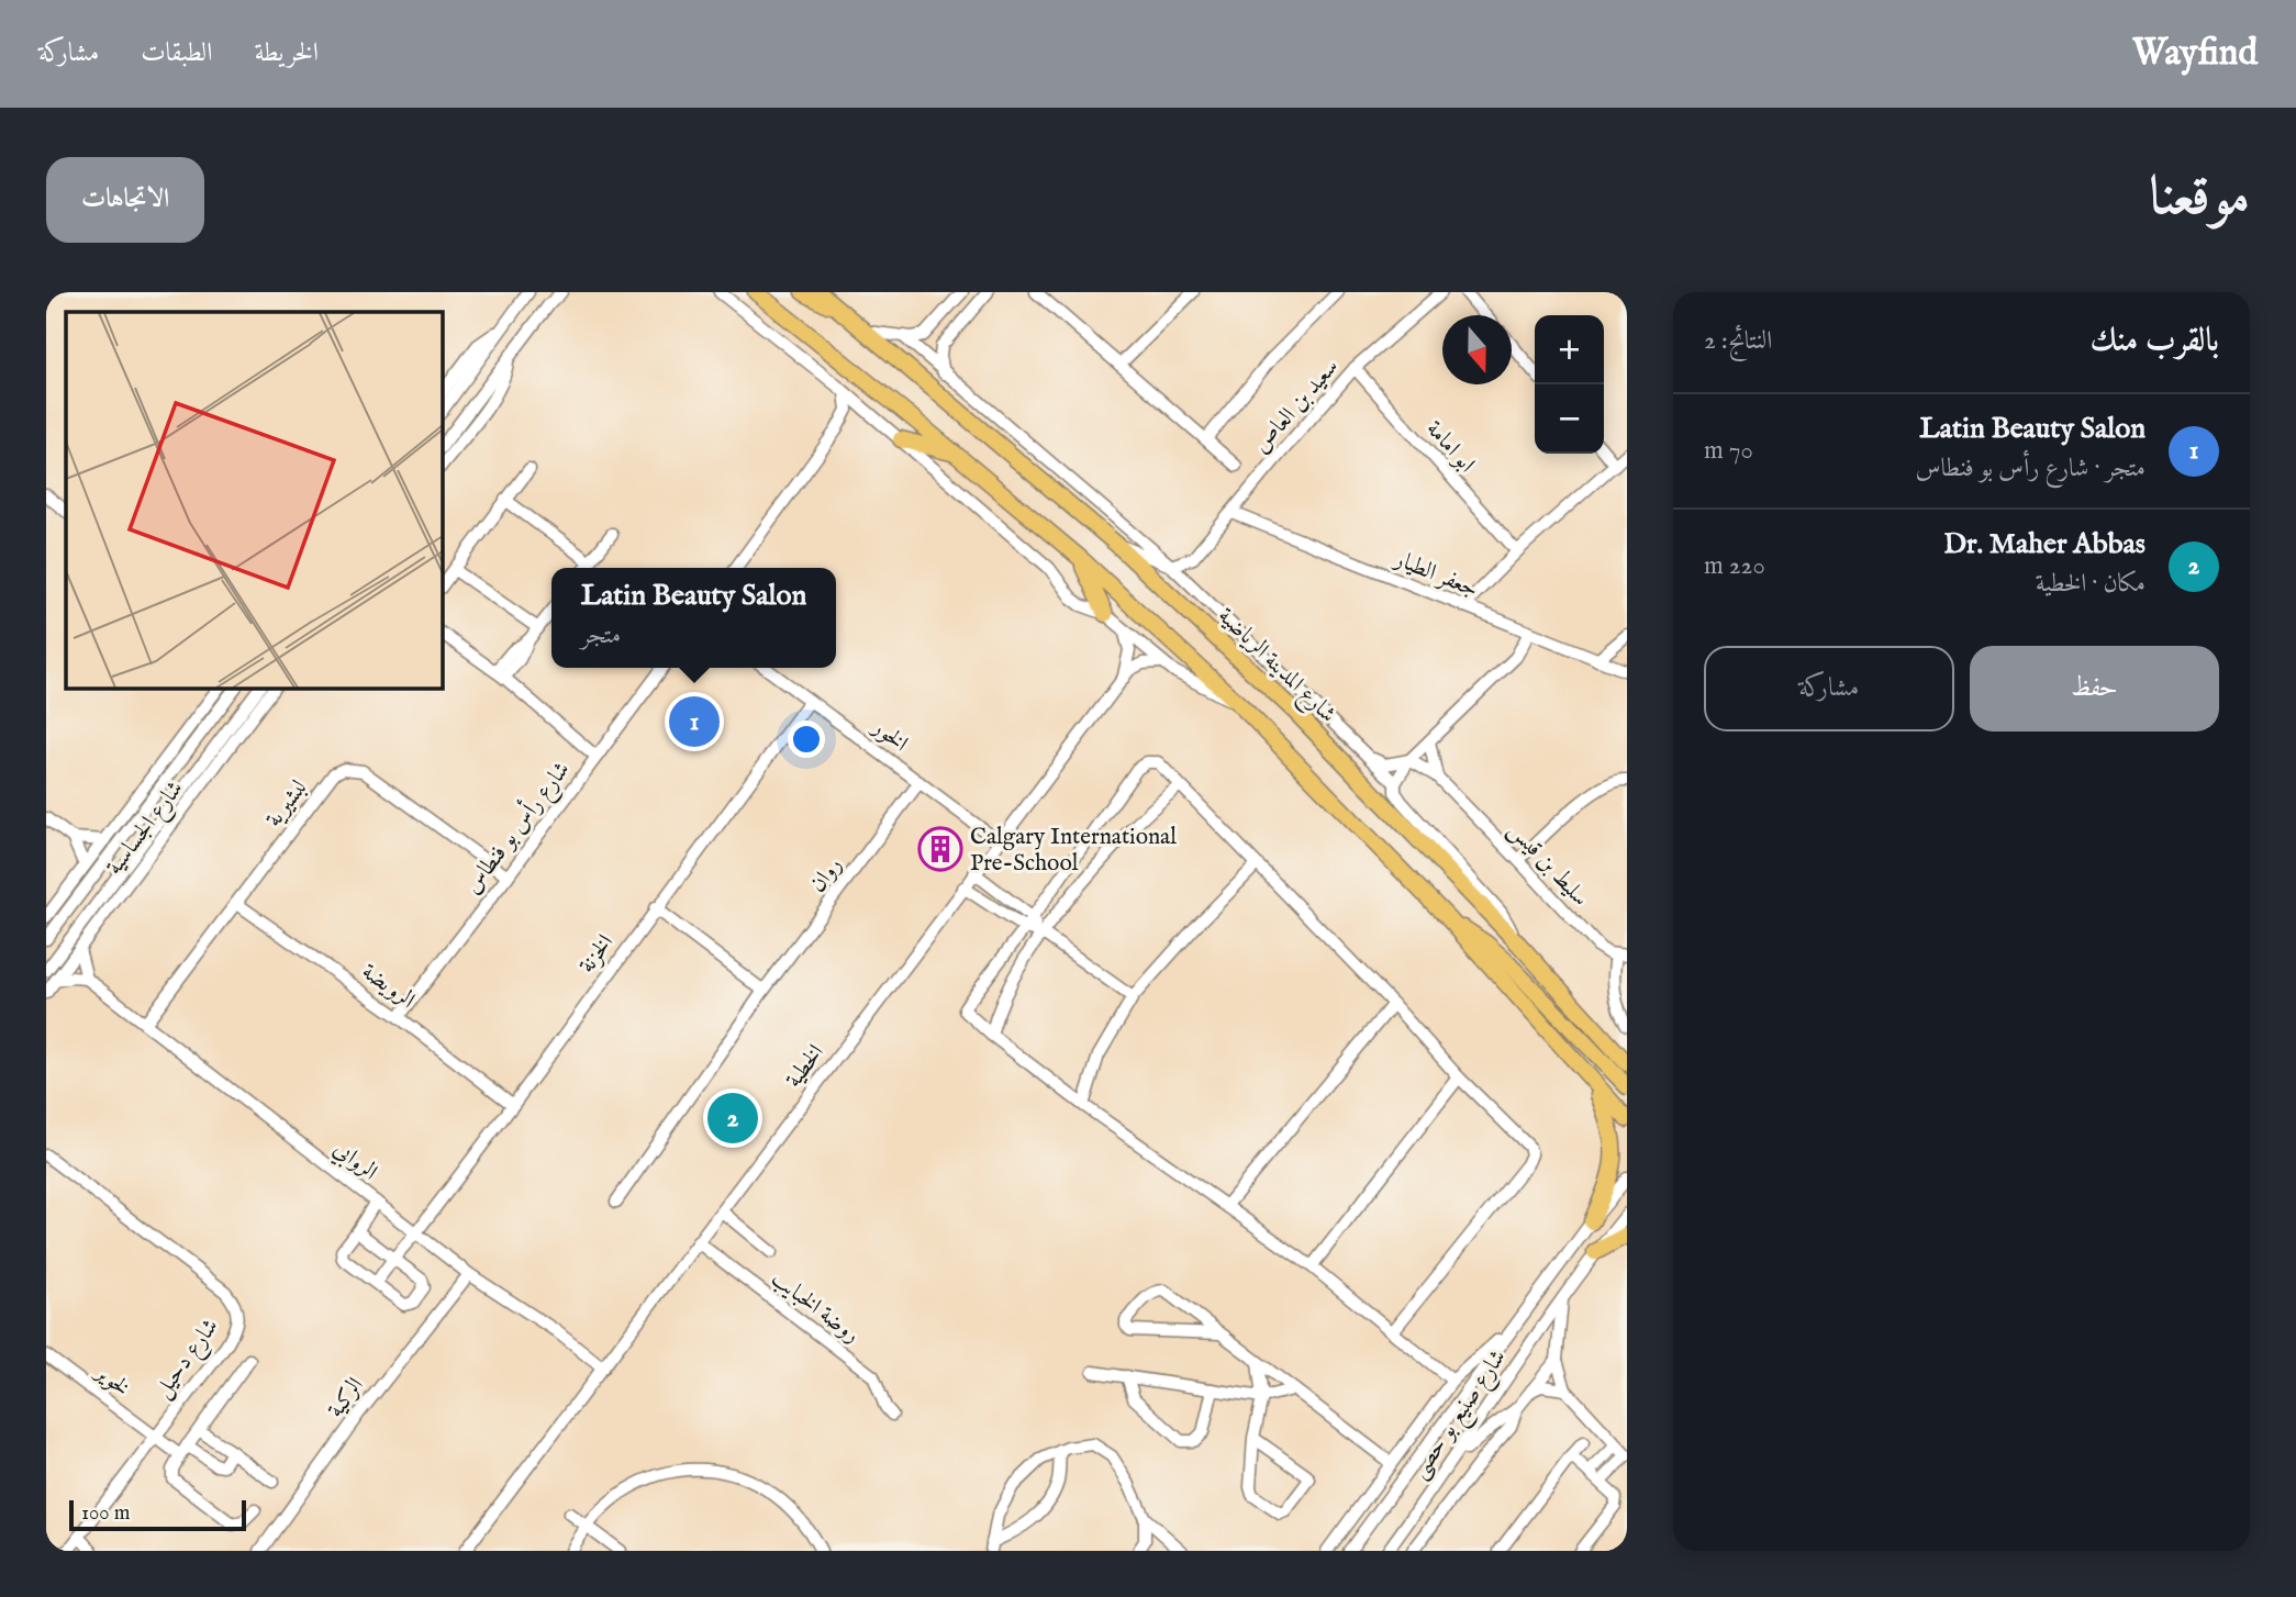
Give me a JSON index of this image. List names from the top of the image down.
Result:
{
  "streets": {
    "main road": ["شارع المدينة الرياضية"],
    "street": [
      "سعيد بن العاص",
      "ابو امامة",
      "جعفر الطيار",
      "الخور",
      "لبشيرية",
      "شارع الجساسية",
      "شارع رأس بو فنطاس",
      "سليط بن قيس",
      "روان",
      "الخزنة",
      "الرويضة",
      "الخطية",
      "الروابي",
      "روضة الخبايب",
      "شارع دحيل",
      "لخوير",
      "الركية",
      "شارع صنيع بو حصى"
    ]
  },
  "crossings": [
    ["سعيد بن العاص", "ابو امامة"],
    ["سعيد بن العاص", "جعفر الطيار"],
    ["سعيد بن العاص", "شارع المدينة الرياضية"],
    ["الخور", "روان"],
    ["الخور", "الخزنة"],
    ["الخور", "الخطية"],
    ["لبشيرية", "شارع رأس بو فنطاس"],
    ["لبشيرية", "الرويضة"],
    ["لبشيرية", "الروابي"],
    ["شارع رأس بو فنطاس", "الرويضة"],
    ["الخزنة", "الرويضة"],
    ["الخزنة", "الروابي"],
    ["الخطية", "الروابي"],
    ["الخطية", "روضة الخبايب"],
    ["الروابي", "الركية"],
    ["شارع دحيل", "لخوير"]
  ],
  "places": {
    "building": ["Calgary International Pre-School"]
  },
  "scale_bar": "100 m",
  "north": "bottom",
  "page": {
    "header": "Wayfind",
    "nav": ["الخريطة", "الطبقات", "مشاركة"],
    "title": "موقعنا",
    "buttons": [
      "الاتجاهات",
      ["حفظ", "مشاركة"]
    ],
    "heading": ["بالقرب منك", "النتائج: 2"],
    "map_buttons": ["+", "−"],
    "list": [
      {
        "mark": "1",
        "name": "Latin Beauty Salon",
        "note": "متجر · شارع رأس بو فنطاس",
        "value": "70 m"
      },
      {
        "mark": "2",
        "name": "Dr. Maher Abbas",
        "note": "مكان · الخطية",
        "value": "220 m"
      }
    ],
    "popup": ["Latin Beauty Salon", "متجر"],
    "pins": ["1", "2"],
    "scale": "100 m"
  }
}
